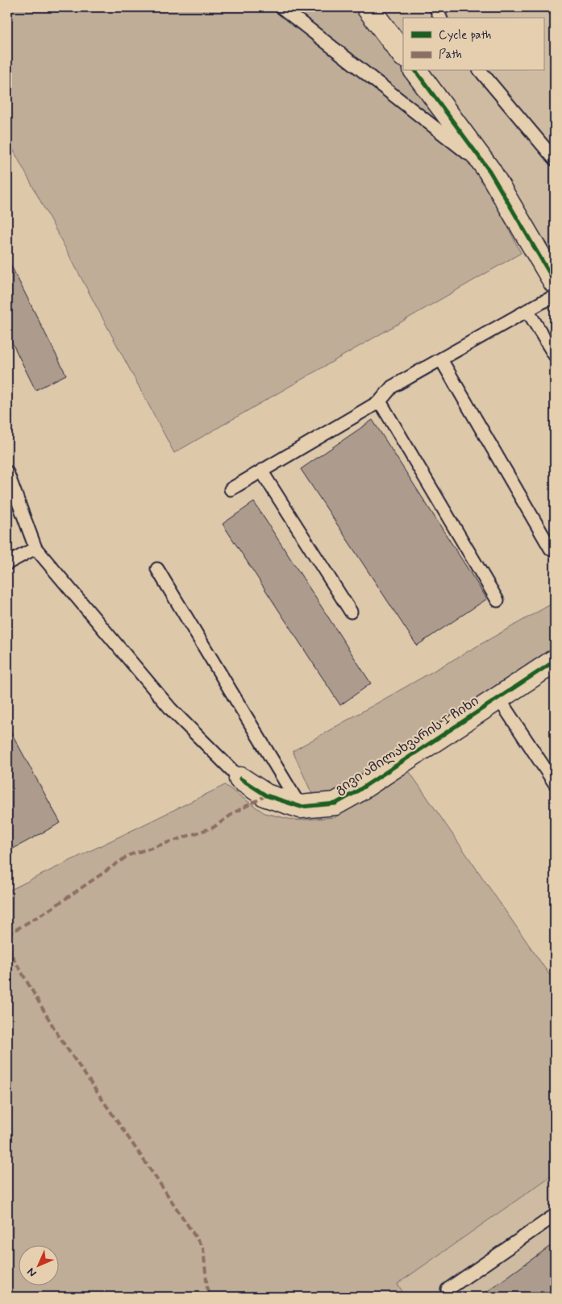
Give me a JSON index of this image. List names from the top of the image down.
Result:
{
  "streets": {
    "street": ["გივი ამილახვარის I ჩიხი"]
  },
  "legend": ["Cycle path", "Path"],
  "north": "bottom left"
}
